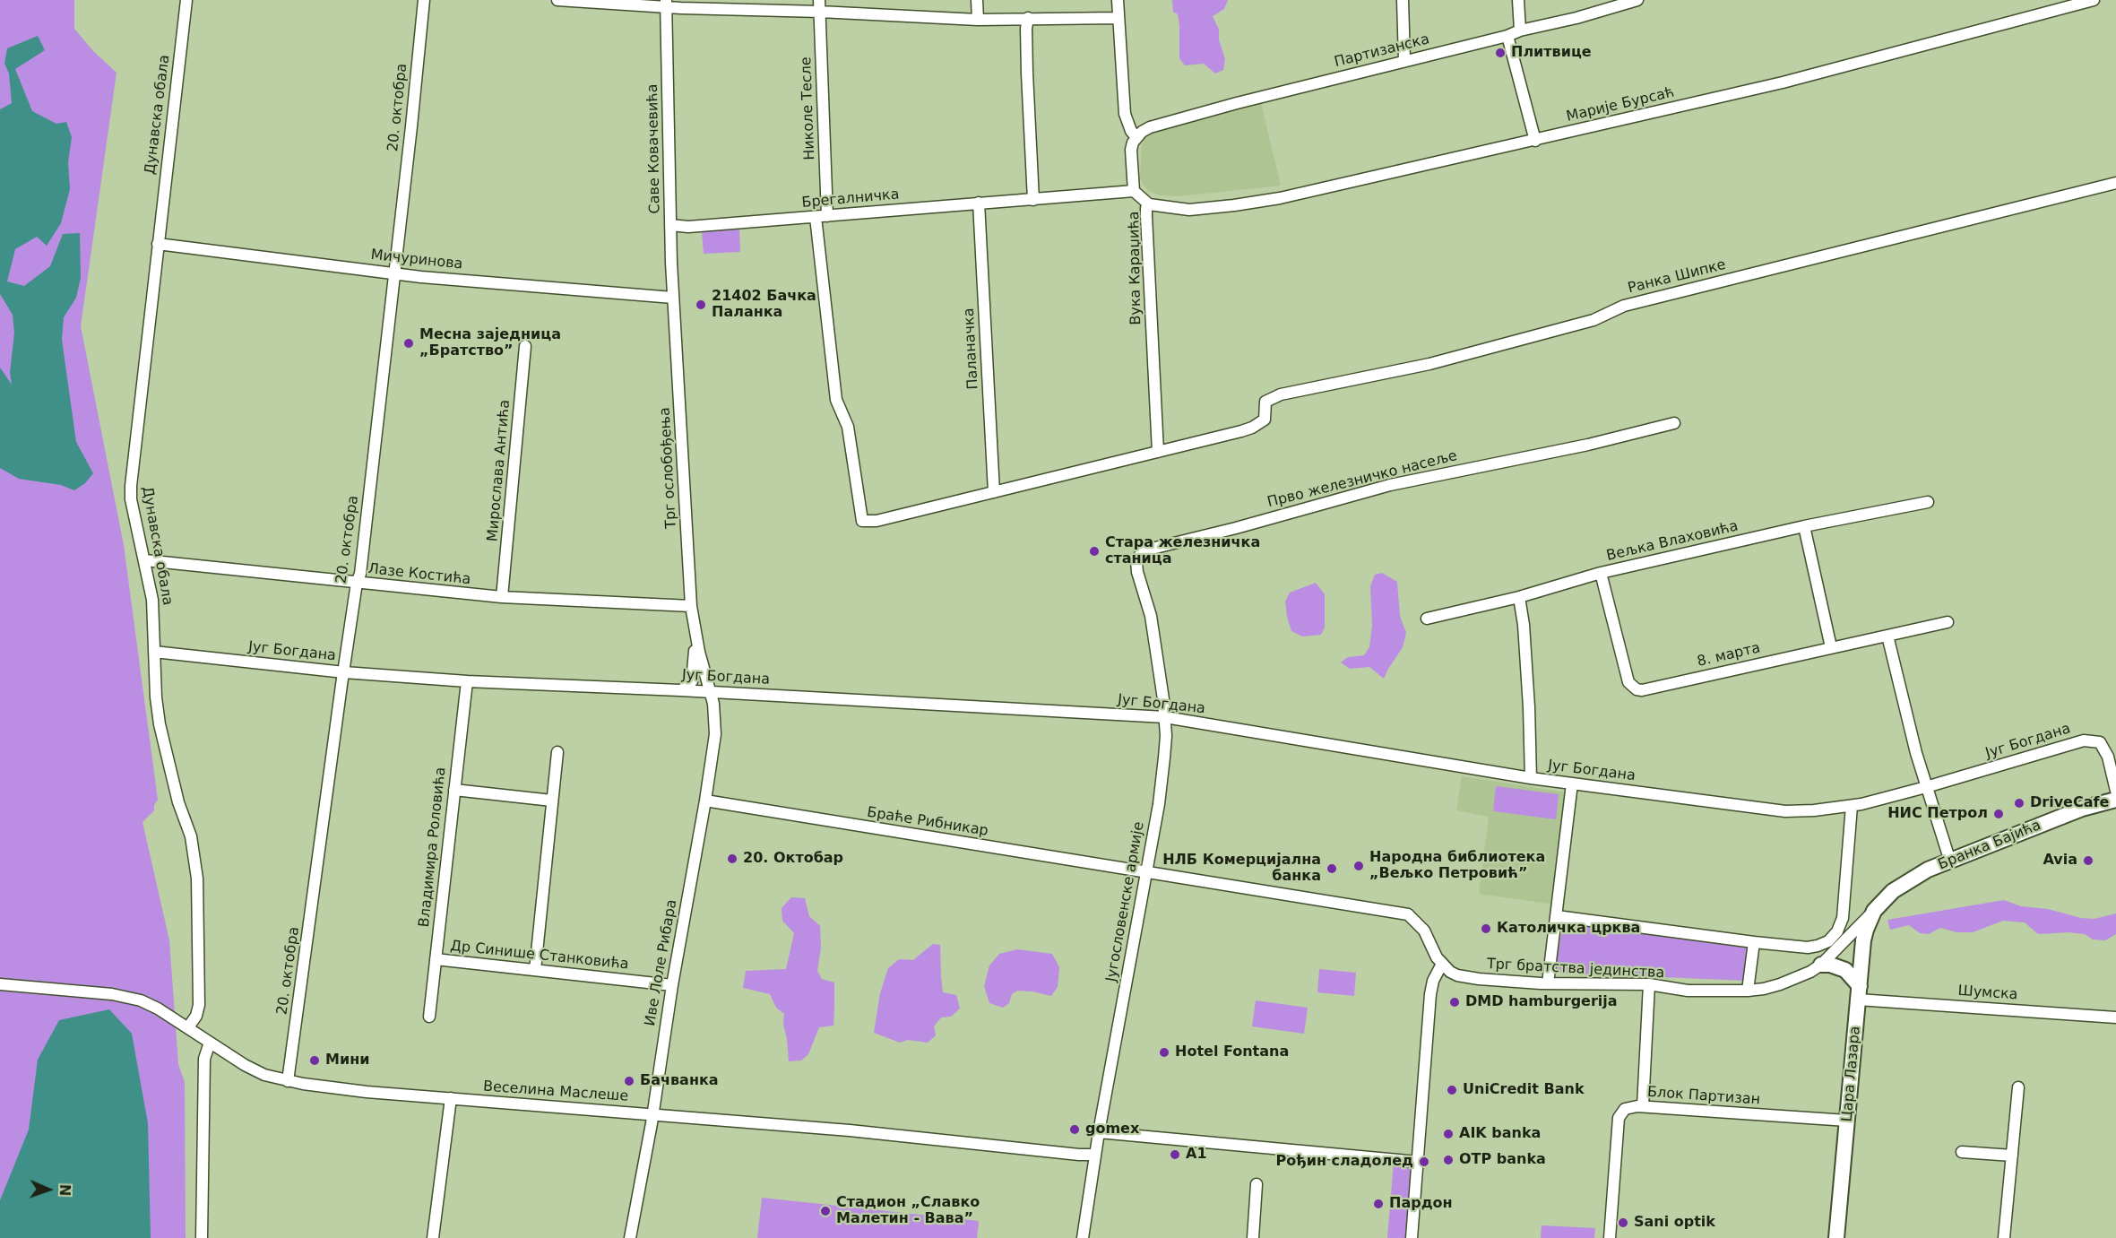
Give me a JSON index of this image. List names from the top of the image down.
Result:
{
  "streets": {
    "main road": ["Бранка Бајића", "Цара Лазара"],
    "street": [
      "Партизанска",
      "Марије Бурсаћ",
      "20. октобра",
      "Николе Тесле",
      "Дунавска обала",
      "Саве Ковачевића",
      "Брегалничка",
      "Мичуринова",
      "Вука Караџића",
      "Ранка Шипке",
      "Паланачка",
      "Трг ослобођења",
      "Мирослава Антића",
      "Прво железничко насеље",
      "Вељка Влаховића",
      "Лазе Костића",
      "Југ Богдана",
      "8. марта",
      "Браће Рибникар",
      "Владимира Роловића",
      "Југословенске армије",
      "Др Синише Станковића",
      "Иве Лоле Рибара",
      "Трг братства јединства",
      "Шумска",
      "Веселина Маслеше",
      "Блок Партизан"
    ]
  },
  "crossings": [
    ["Партизанска", "Вука Караџића"],
    ["Марије Бурсаћ", "Вука Караџића"],
    ["20. октобра", "Мичуринова"],
    ["20. октобра", "Лазе Костића"],
    ["20. октобра", "Југ Богдана"],
    ["20. октобра", "Веселина Маслеше"],
    ["Николе Тесле", "Брегалничка"],
    ["Дунавска обала", "Мичуринова"],
    ["Дунавска обала", "Лазе Костића"],
    ["Дунавска обала", "Југ Богдана"],
    ["Дунавска обала", "Веселина Маслеше"],
    ["Саве Ковачевића", "Брегалничка"],
    ["Саве Ковачевића", "Мичуринова"],
    ["Саве Ковачевића", "Трг ослобођења"],
    ["Брегалничка", "Вука Караџића"],
    ["Брегалничка", "Паланачка"],
    ["Мичуринова", "Трг ослобођења"],
    ["Вука Караџића", "Ранка Шипке"],
    ["Трг ослобођења", "Лазе Костића"],
    ["Трг ослобођења", "Југ Богдана"],
    ["Трг ослобођења", "Иве Лоле Рибара"],
    ["Мирослава Антића", "Лазе Костића"],
    ["Прво железничко насеље", "Југословенске армије"],
    ["Вељка Влаховића", "8. марта"],
    ["Југ Богдана", "Владимира Роловића"],
    ["Југ Богдана", "Југословенске армије"],
    ["Југ Богдана", "Иве Лоле Рибара"],
    ["Браће Рибникар", "Југословенске армије"],
    ["Браће Рибникар", "Иве Лоле Рибара"],
    ["Бранка Бајића", "Трг братства јединства"],
    ["Бранка Бајића", "Цара Лазара"],
    ["Владимира Роловића", "Др Синише Станковића"],
    ["Југословенске армије", "Веселина Маслеше"],
    ["Др Синише Станковића", "Иве Лоле Рибара"],
    ["Иве Лоле Рибара", "Веселина Маслеше"],
    ["Трг братства јединства", "Цара Лазара"],
    ["Шумска", "Цара Лазара"],
    ["Цара Лазара", "Блок Партизан"]
  ],
  "places": [
    "Плитвице",
    "21402 Бачка Паланка",
    "Месна заједница „Братство”",
    "Стара железничка станица",
    "DriveCafe",
    "НИС Петрол",
    "20. Октобар",
    "Avia",
    "Народна библиотека „Вељко Петровић”",
    "НЛБ Комерцијална банка",
    "Католичка црква",
    "DMD hamburgerija",
    "Hotel Fontana",
    "Мини",
    "Бачванка",
    "UniCredit Bank",
    "gomex",
    "AIK banka",
    "A1",
    "OTP banka",
    "Рођин сладолед",
    "Пардон",
    "Стадион „Славко Малетин - Вава”",
    "Sani optik"
  ],
  "north": "right"
}
